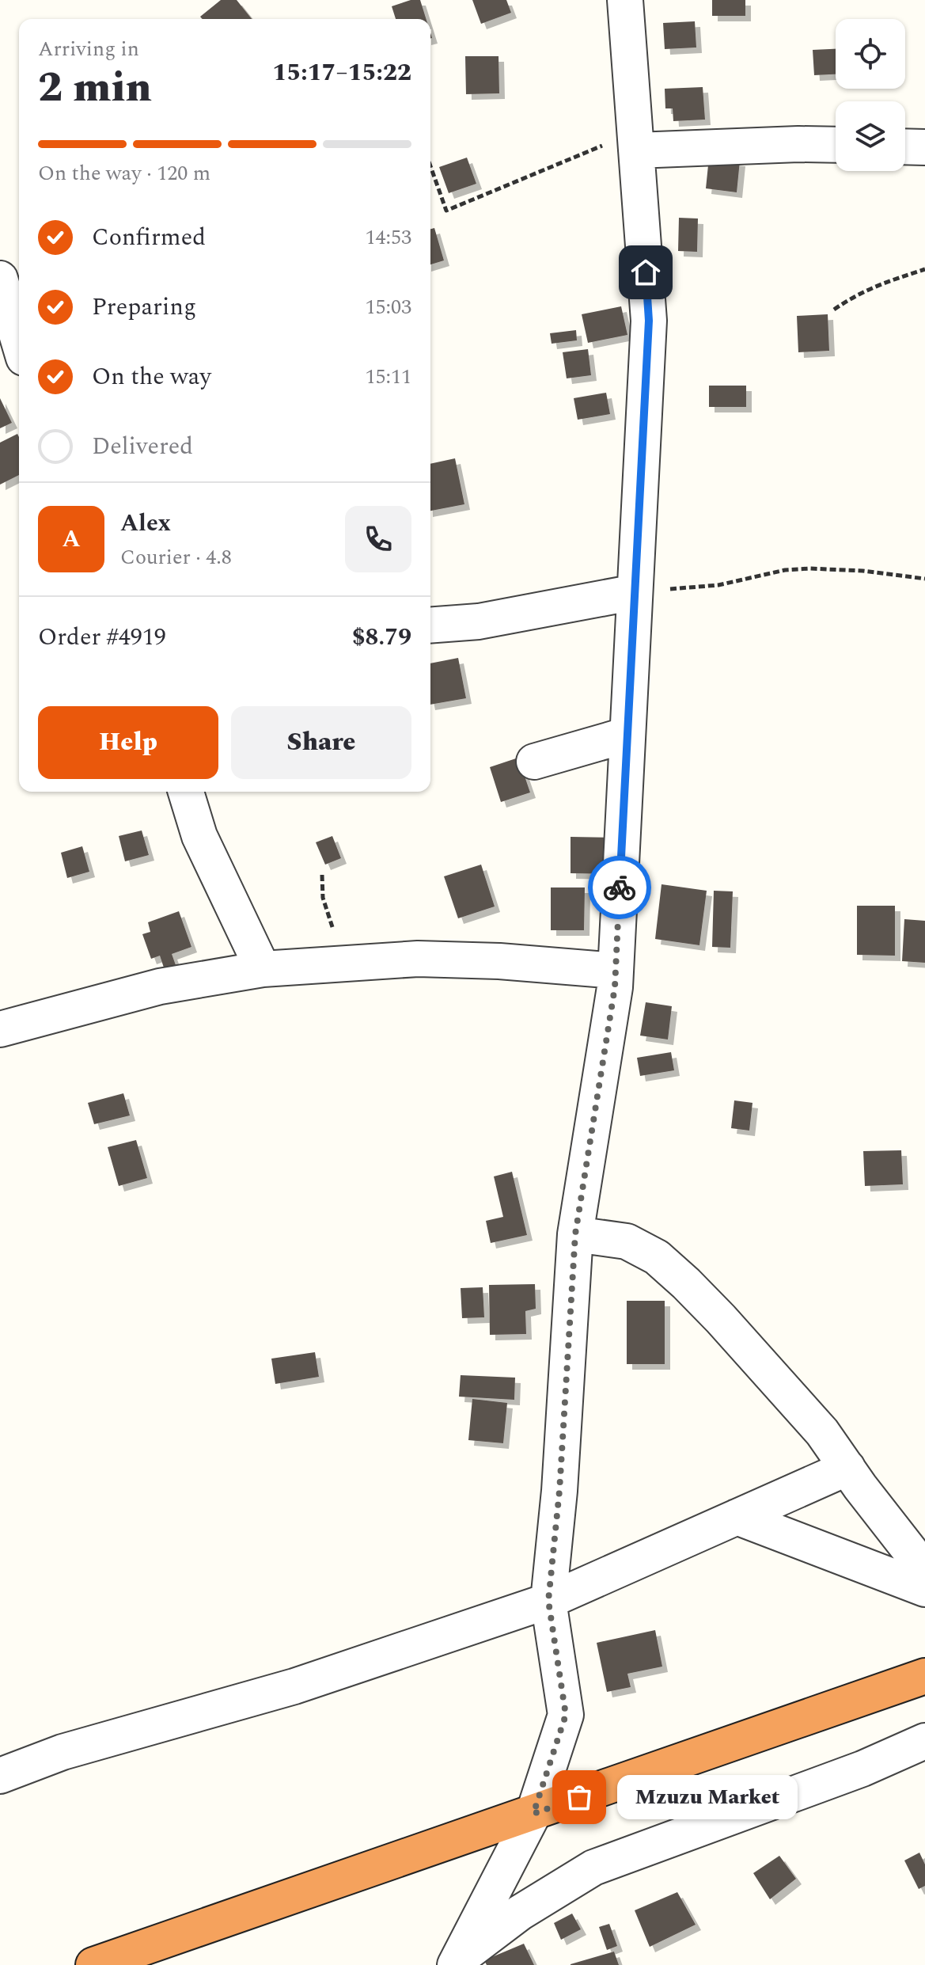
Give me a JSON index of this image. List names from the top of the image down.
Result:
{
  "places": ["Mzuzu Market"],
  "page": {
    "heading": ["2 min", "Arriving in", "15:17–15:22"],
    "panel": [
      "Alex",
      "Courier · 4.8",
      "Order #4919",
      "$8.79"
    ],
    "bar": "On the way · 120 m",
    "list": [
      ["Confirmed", "14:53"],
      ["Preparing", "15:03"],
      ["On the way", "15:11"],
      "Delivered"
    ],
    "round": "A",
    "buttons": ["Help", "Share"],
    "bubble": "Mzuzu Market"
  }
}
